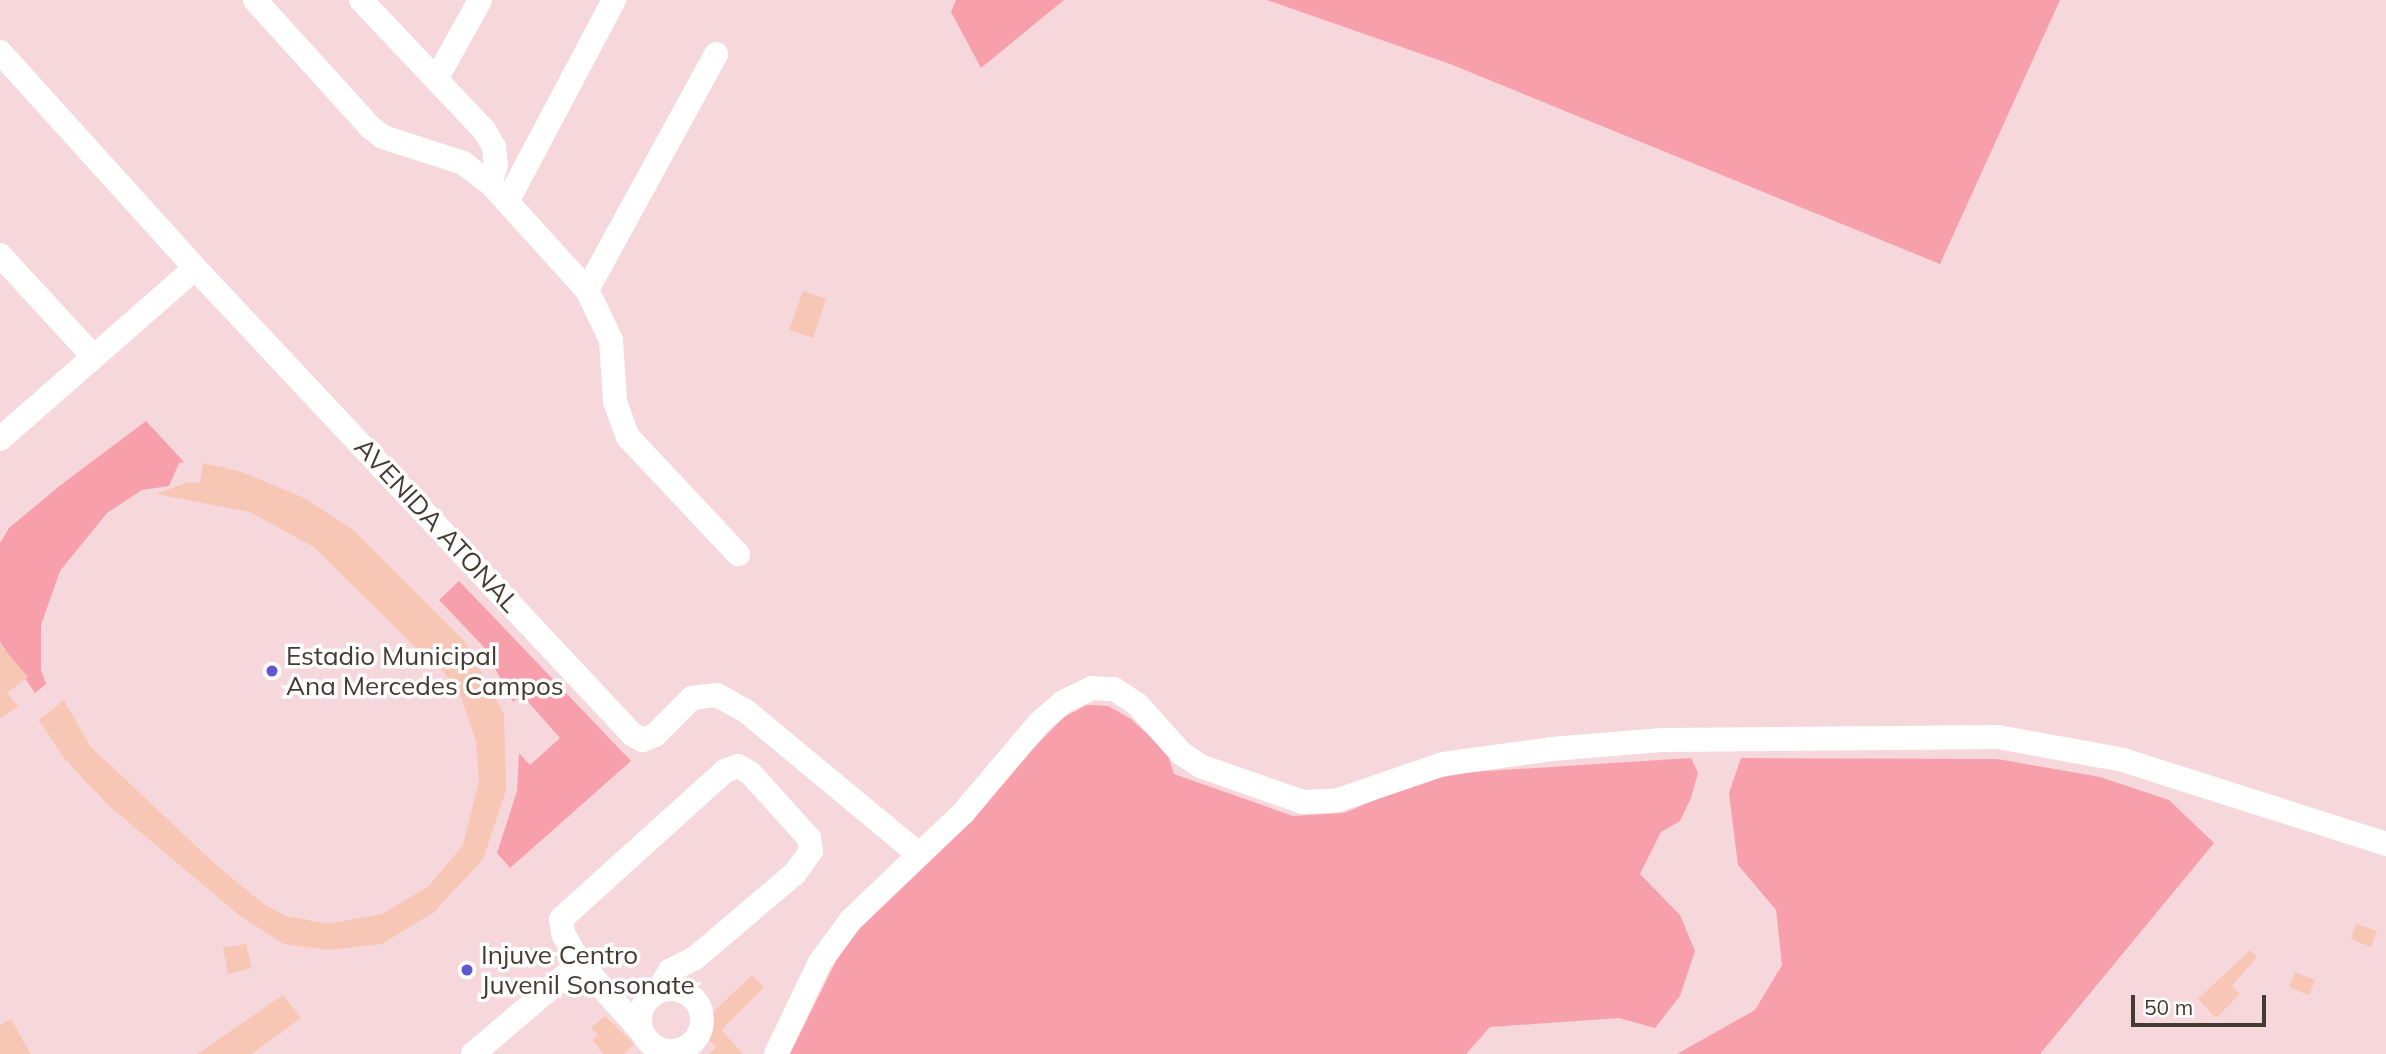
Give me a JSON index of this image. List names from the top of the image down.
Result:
{
  "streets": {
    "street": ["AVENIDA ATONAL"]
  },
  "places": ["Estadio Municipal Ana Mercedes Campos", "Injuve Centro Juvenil Sonsonate"],
  "scale_bar": "50 m"
}
